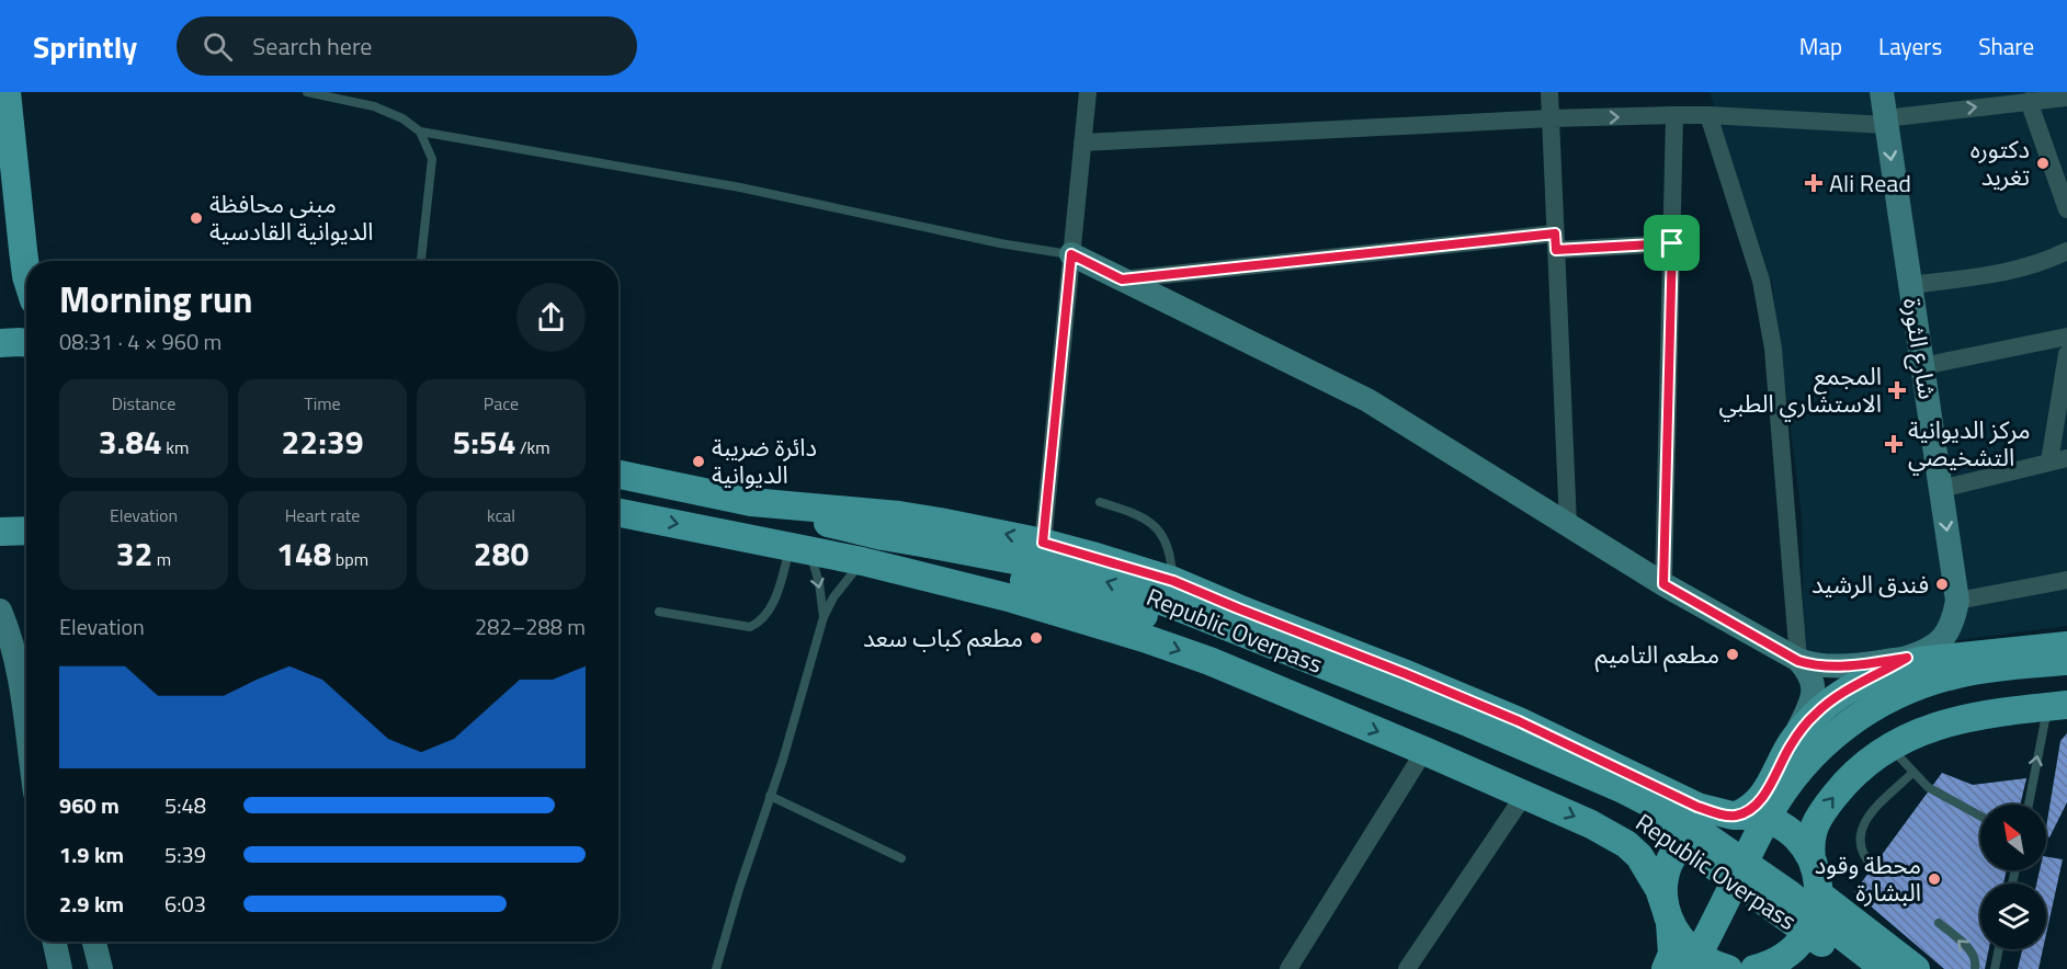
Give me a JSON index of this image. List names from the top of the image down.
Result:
{
  "streets": {
    "main road": ["Republic Overpass"],
    "street": ["شارع الثورة"]
  },
  "places": {
    "other": [
      "دكتوره تغريد",
      "مبنى محافظة الديوانية القادسية",
      "دائرة ضريبة الديوانية",
      "فندق الرشيد",
      "مطعم كباب سعد",
      "مطعم التاميم",
      "محطة وقود البشارة"
    ],
    "health": ["Ali Read", "المجمع الاستشاري الطبي", "مركز الديوانية التشخيصي"]
  },
  "north": "top left",
  "page": {
    "header": "Sprintly",
    "search": "Search here",
    "nav": ["Map", "Layers", "Share"],
    "heading": ["Morning run", "08:31 · 4 × 960 m"],
    "stats": [
      ["Distance", "3.84 km"],
      ["Time", "22:39"],
      ["Pace", "5:54 /km"],
      ["Elevation", "32 m"],
      ["Heart rate", "148 bpm"],
      ["kcal", "280"]
    ],
    "chart": ["Elevation", "282–288 m"],
    "list": [
      {
        "name": "960 m",
        "note": "5:48"
      },
      {
        "name": "1.9 km",
        "note": "5:39"
      },
      {
        "name": "2.9 km",
        "note": "6:03"
      }
    ]
  }
}
